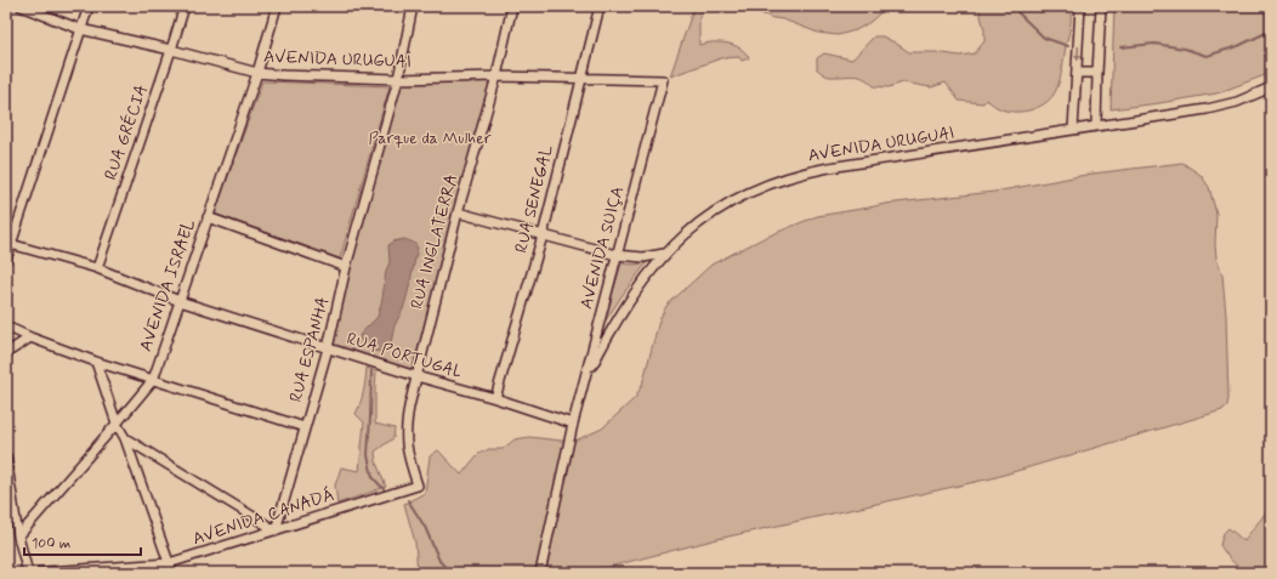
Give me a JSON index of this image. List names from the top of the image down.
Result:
{
  "streets": {
    "street": [
      "AVENIDA URUGUAI",
      "RUA GRÉCIA",
      "RUA SENEGAL",
      "RUA INGLATERRA",
      "AVENIDA SUIÇA",
      "AVENIDA ISRAEL",
      "RUA ESPANHA",
      "RUA PORTUGAL",
      "AVENIDA CANADÁ"
    ]
  },
  "crossings": [
    ["AVENIDA URUGUAI", "RUA GRÉCIA"],
    ["AVENIDA URUGUAI", "RUA SENEGAL"],
    ["AVENIDA URUGUAI", "RUA INGLATERRA"],
    ["AVENIDA URUGUAI", "AVENIDA SUIÇA"],
    ["AVENIDA URUGUAI", "AVENIDA ISRAEL"],
    ["AVENIDA URUGUAI", "RUA ESPANHA"],
    ["RUA GRÉCIA", "RUA PORTUGAL"],
    ["RUA SENEGAL", "RUA PORTUGAL"],
    ["RUA INGLATERRA", "RUA PORTUGAL"],
    ["RUA INGLATERRA", "AVENIDA CANADÁ"],
    ["AVENIDA SUIÇA", "RUA PORTUGAL"],
    ["AVENIDA ISRAEL", "RUA PORTUGAL"],
    ["RUA ESPANHA", "RUA PORTUGAL"],
    ["RUA ESPANHA", "AVENIDA CANADÁ"]
  ],
  "parks": ["Parque da Mulher"],
  "scale_bar": "100 m"
}
